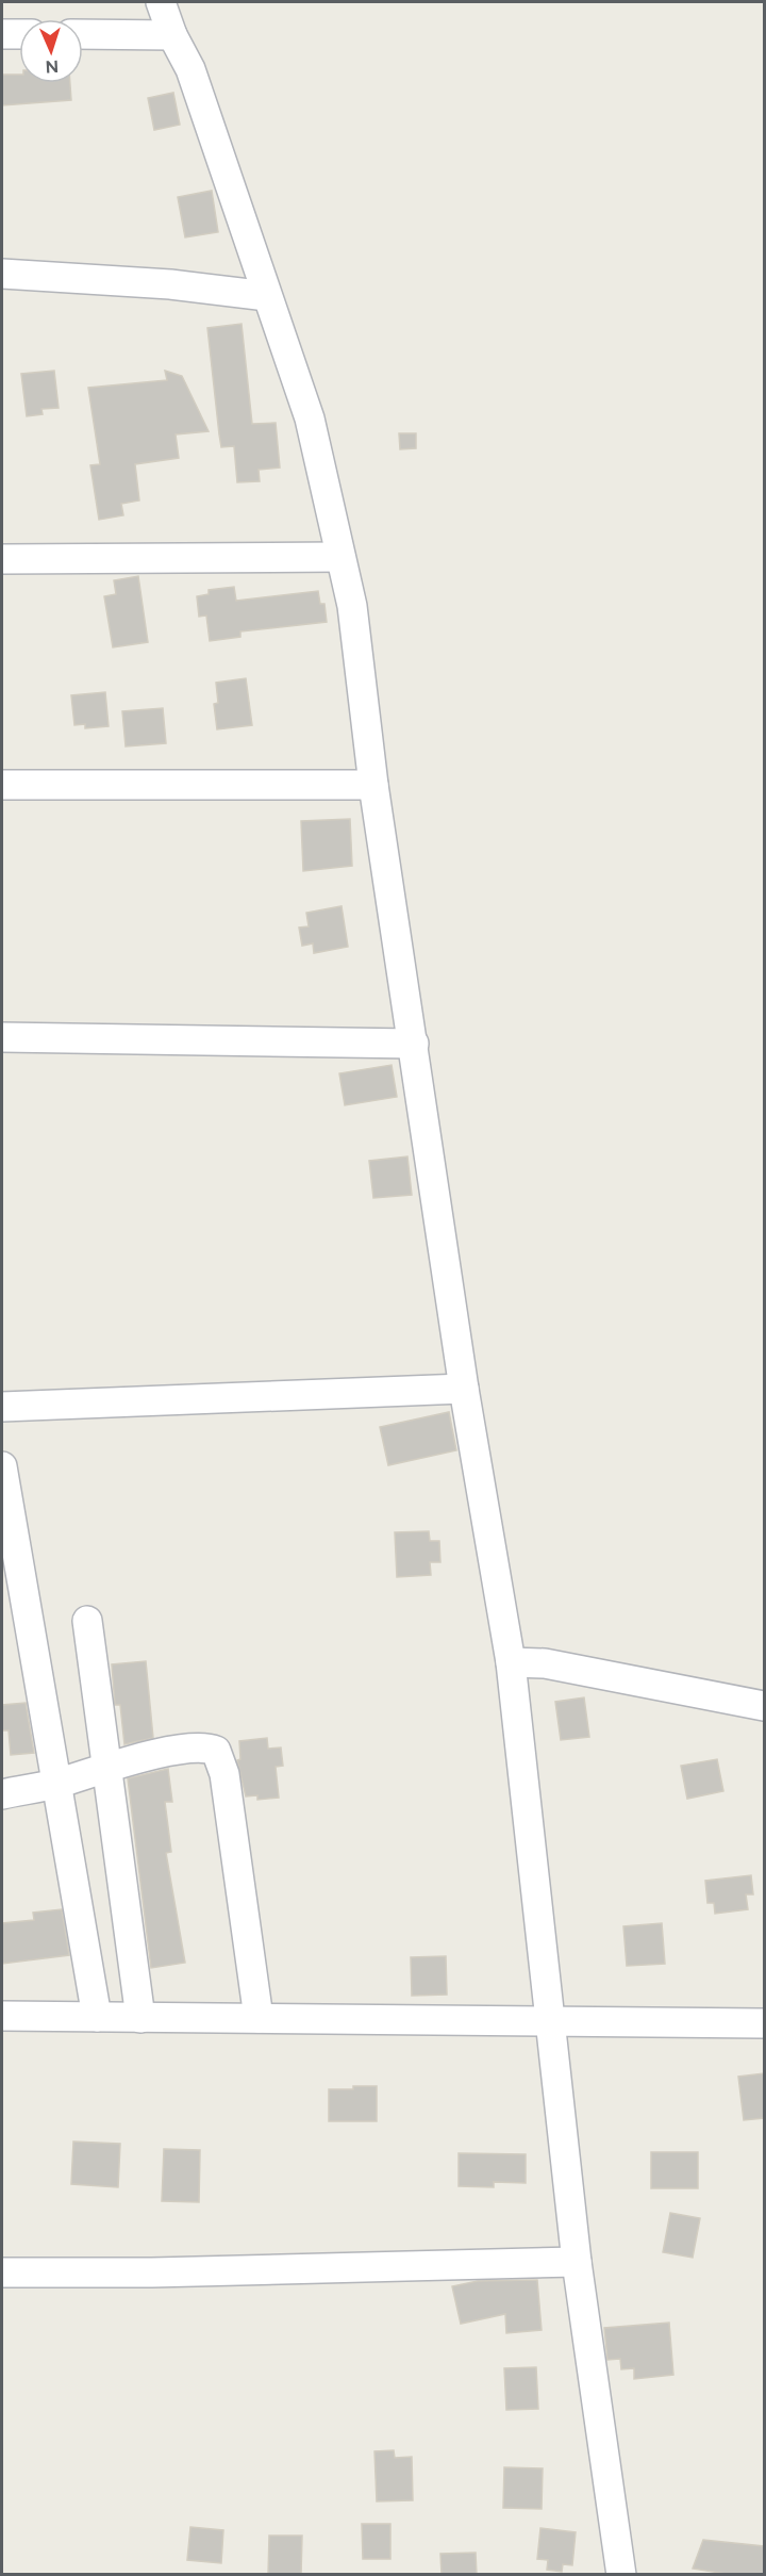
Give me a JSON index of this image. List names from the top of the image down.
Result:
{
  "north": "bottom"
}
